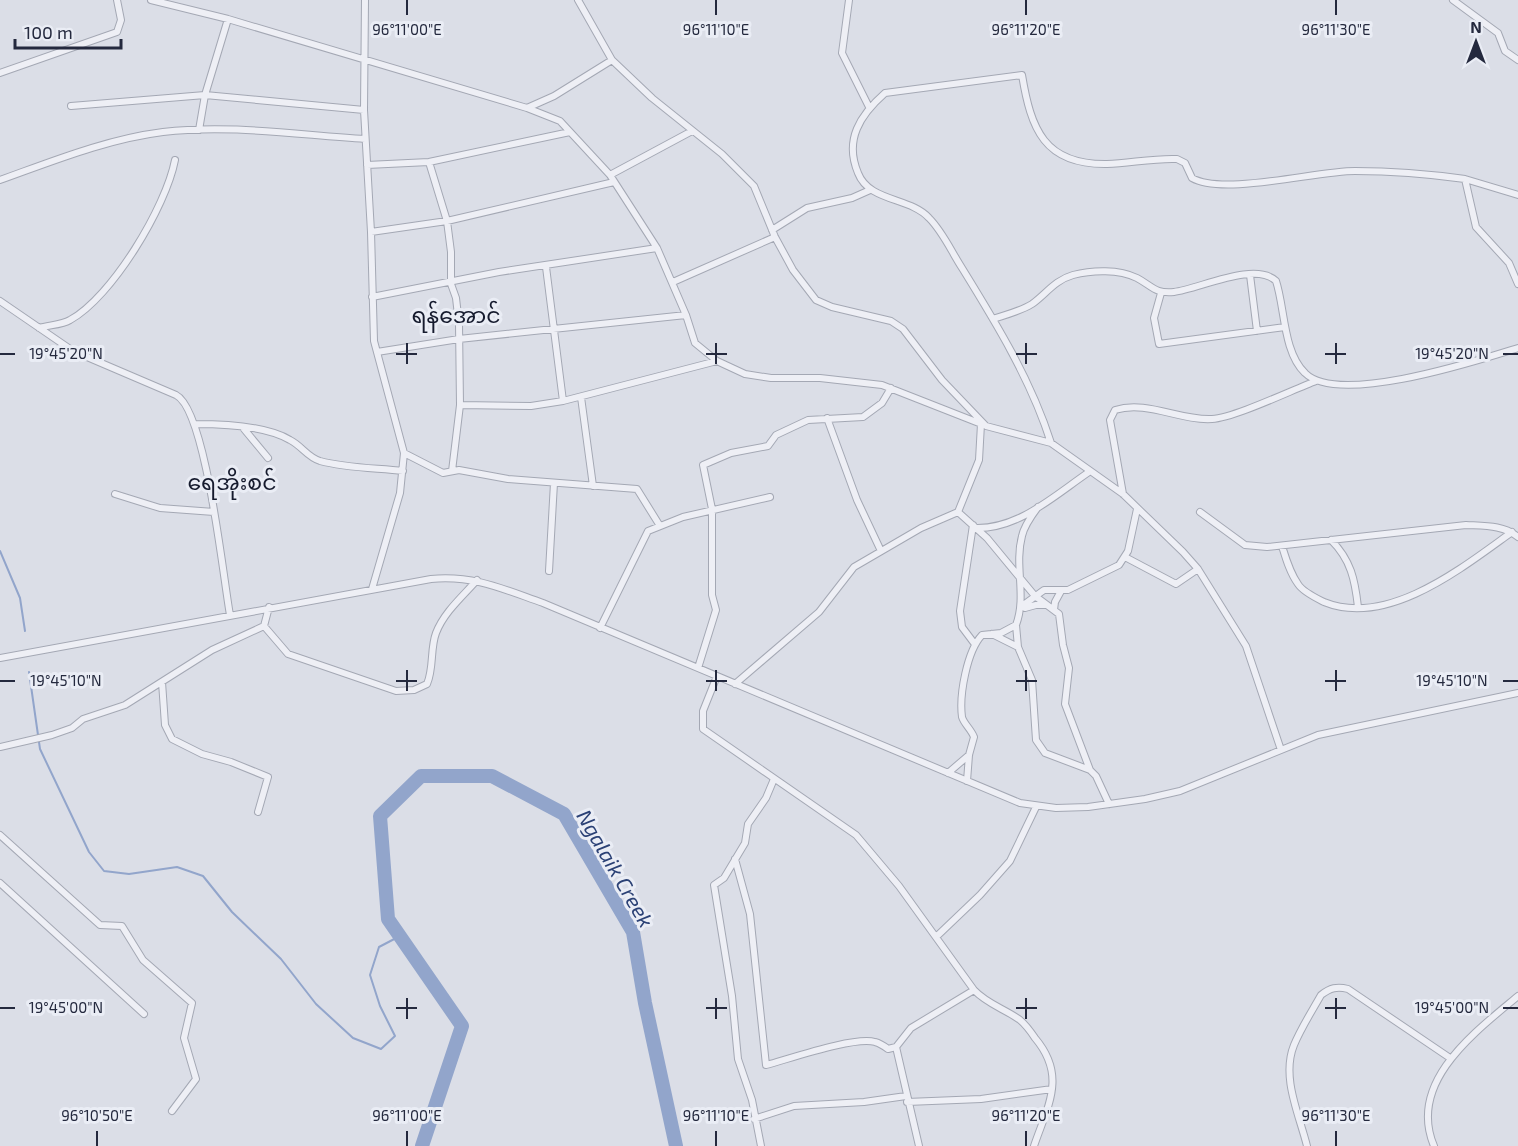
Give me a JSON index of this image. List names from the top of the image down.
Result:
{
  "districts": ["ရန်အောင်", "ရေအိုးစင်"],
  "water": ["Ngalaik Creek"],
  "scale_bar": "100 m",
  "north": "top",
  "coordinates": [
    "96°11'00\"E",
    "96°11'10\"E",
    "96°11'20\"E",
    "96°11'30\"E",
    "19°45'20\"N",
    "19°45'10\"N",
    "19°45'00\"N",
    "96°10'50\"E"
  ]
}
